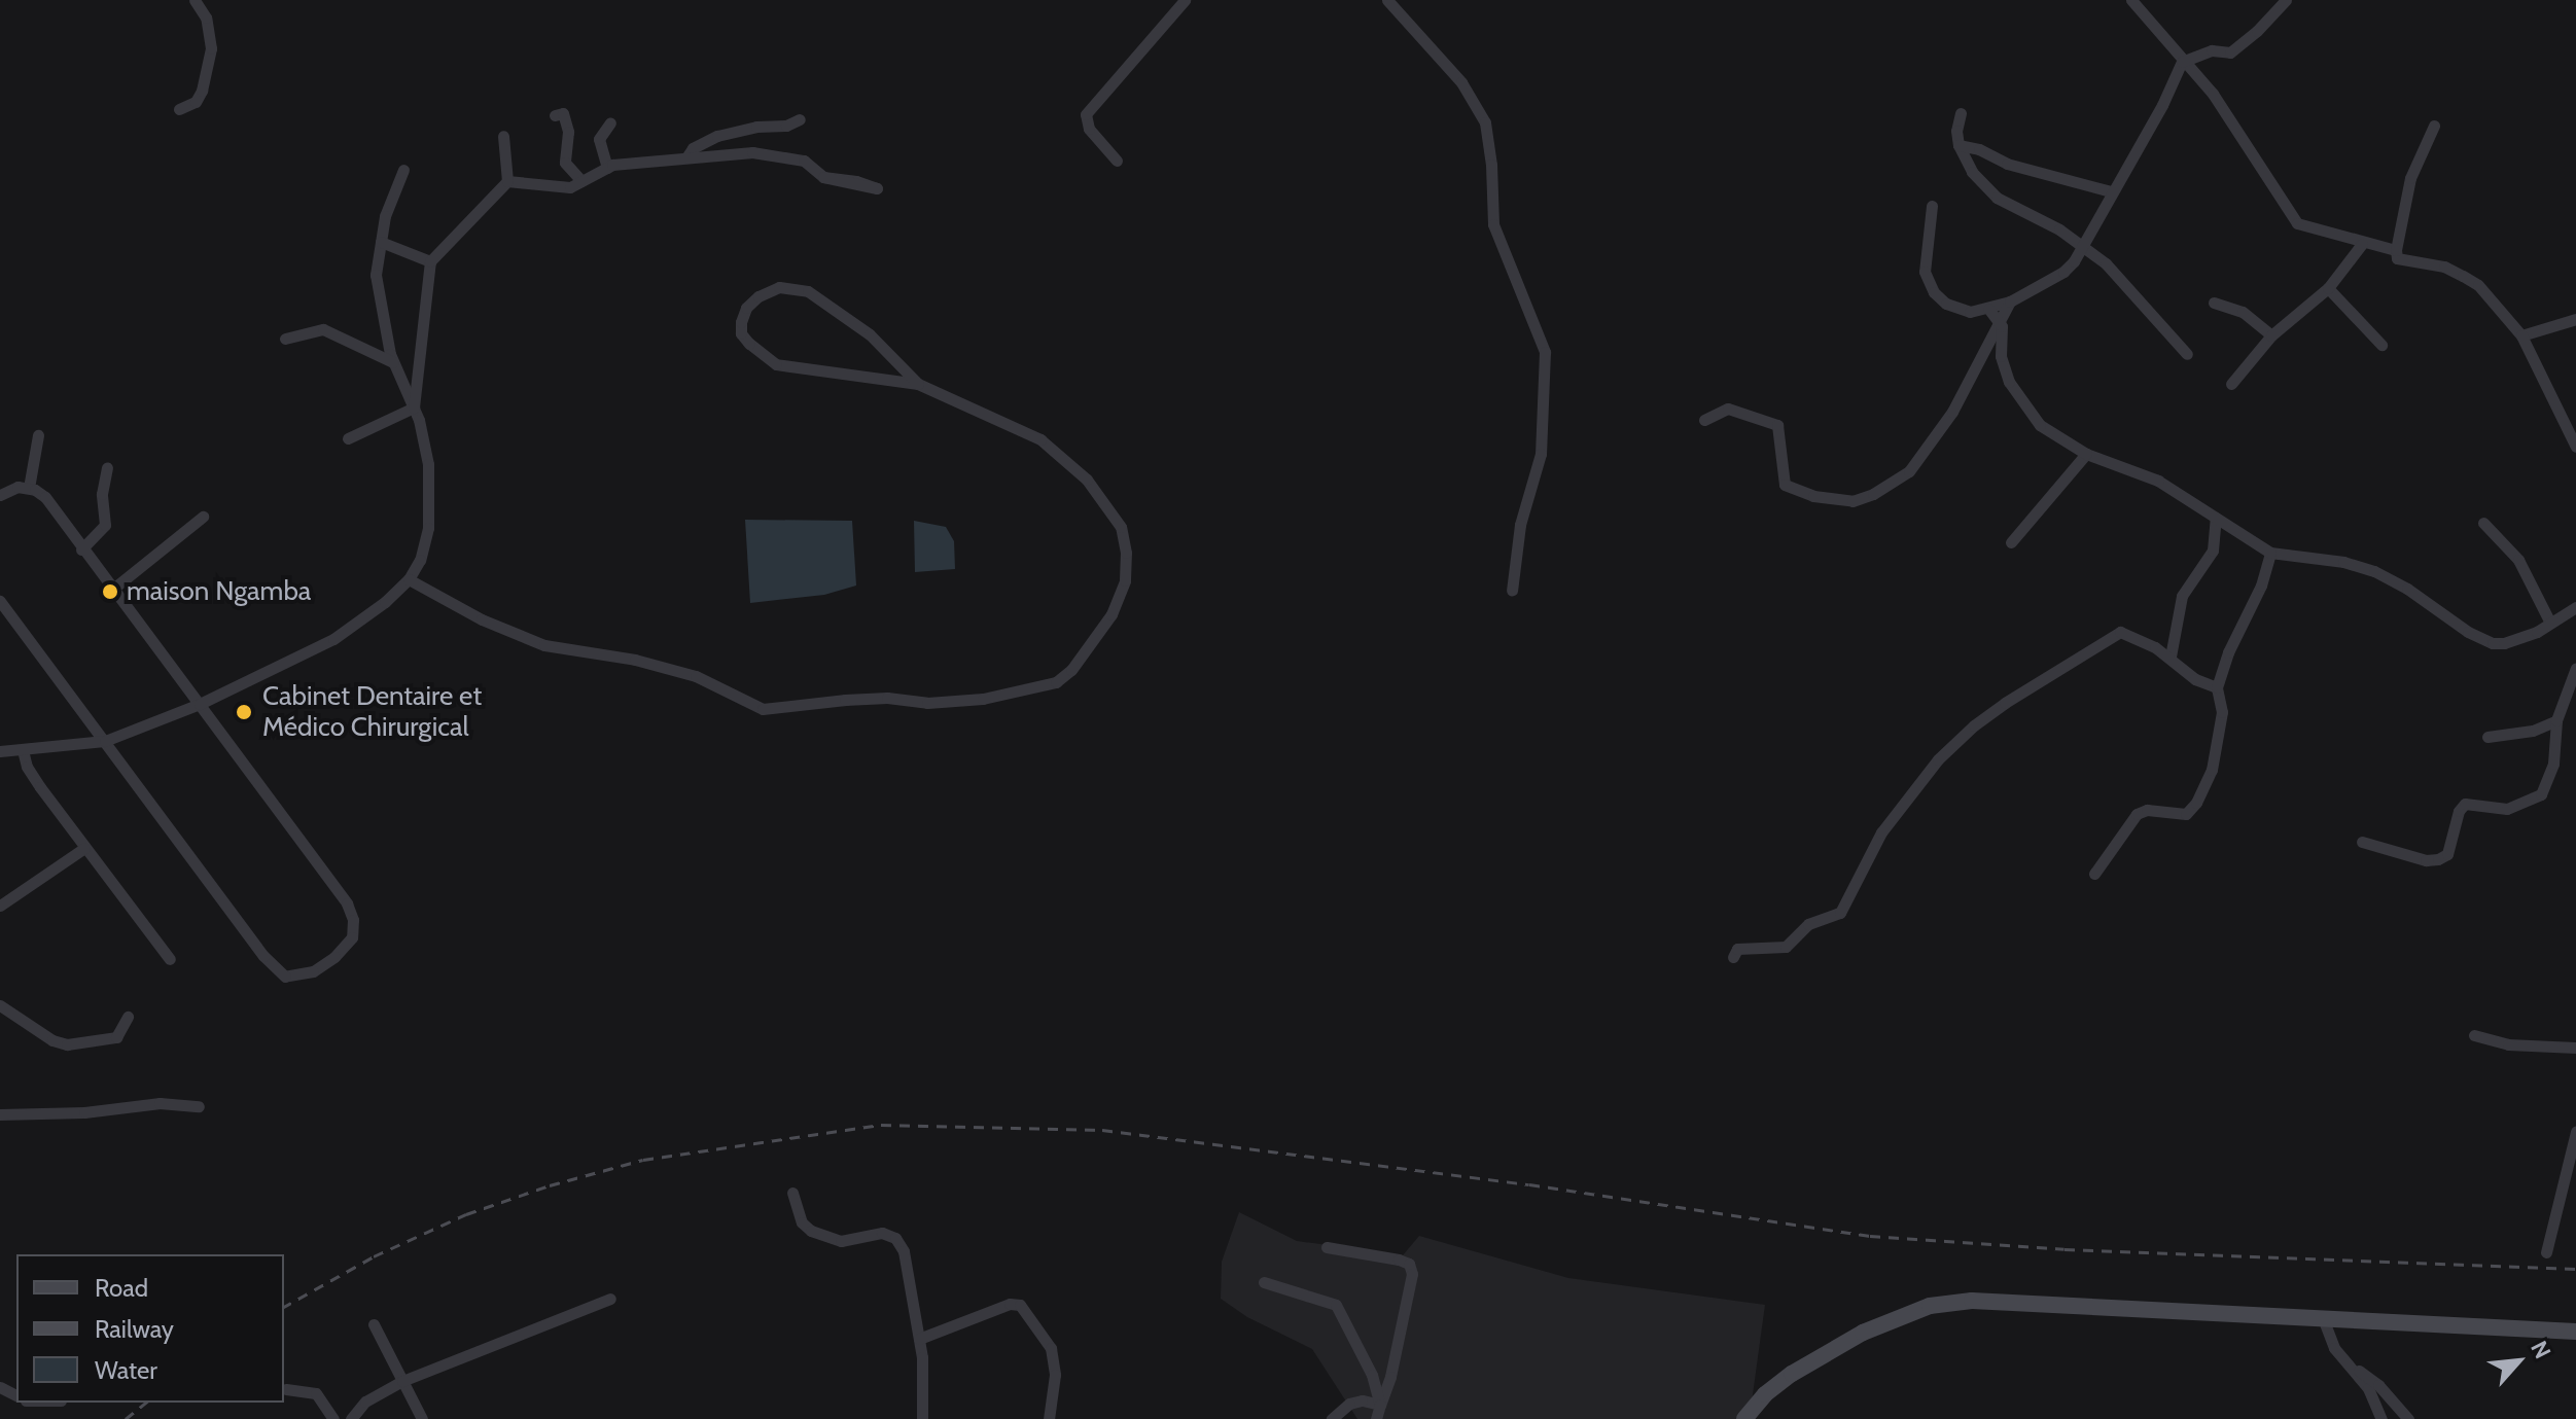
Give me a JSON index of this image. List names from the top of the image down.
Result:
{
  "places": ["maison Ngamba", "Cabinet Dentaire et Médico Chirurgical"],
  "legend": ["Road", "Railway", "Water"],
  "north": "top right"
}
